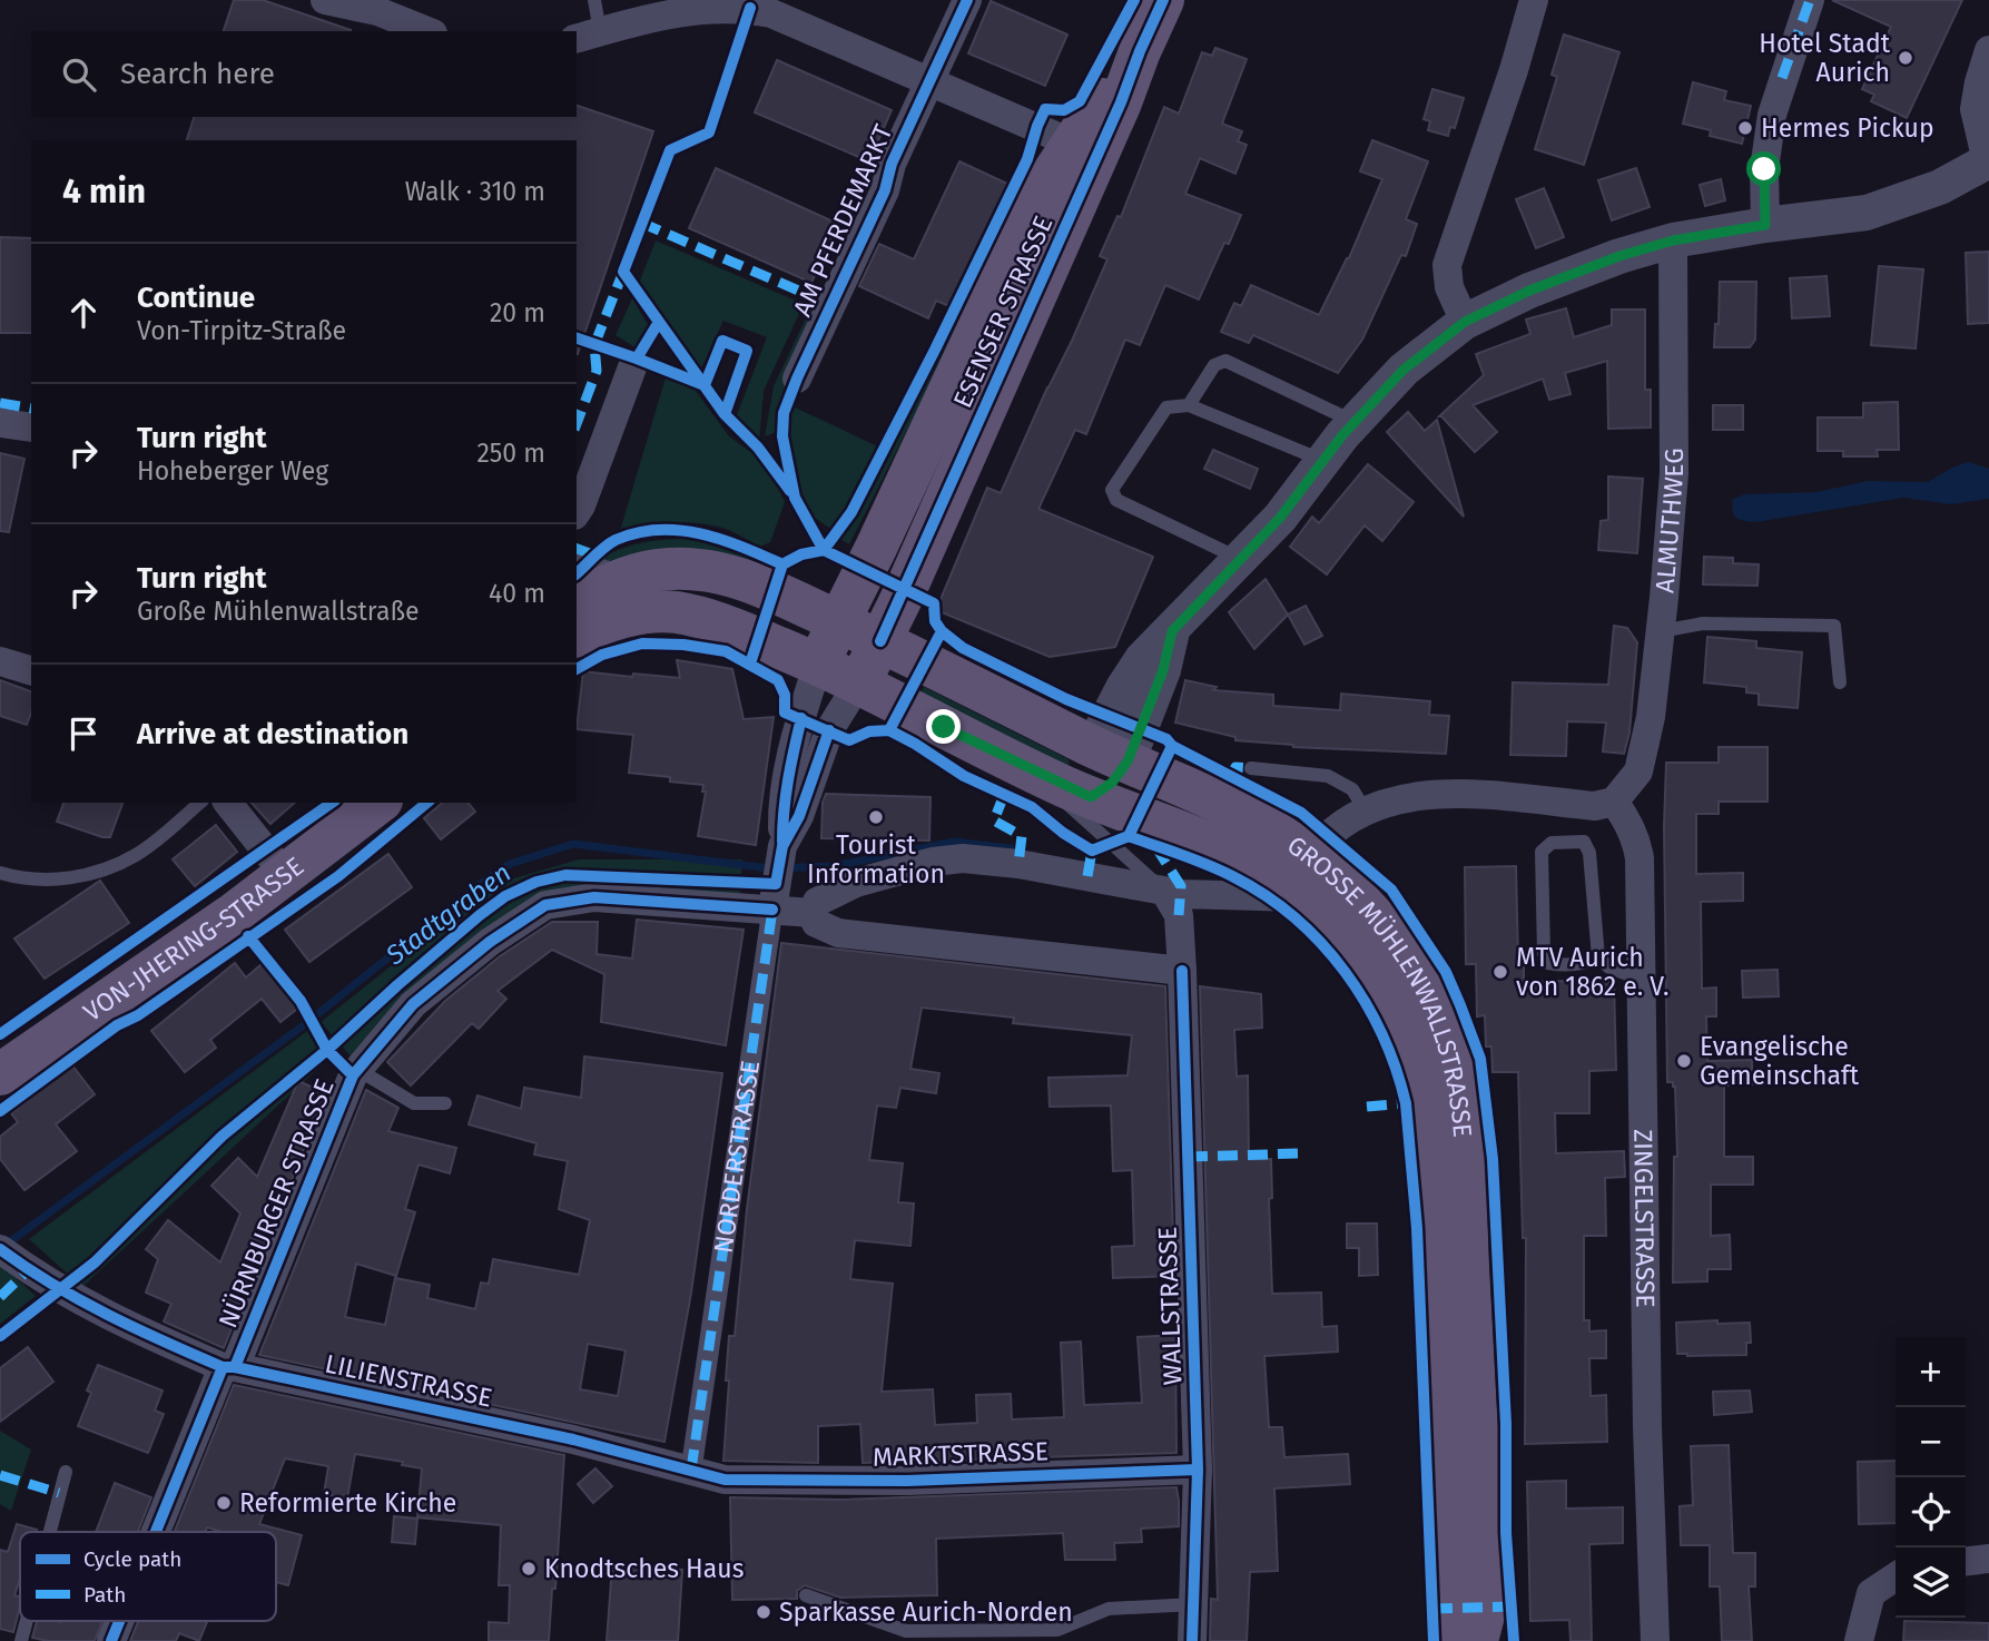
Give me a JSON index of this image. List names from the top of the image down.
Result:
{
  "streets": {
    "main road": ["ESENSER STRASSE", "VON-JHERING-STRASSE", "GROSSE MÜHLENWALLSTRASSE"],
    "street": [
      "AM PFERDEMARKT",
      "ALMUTHWEG",
      "NORDERSTRASSE",
      "NÜRNBURGER STRASSE",
      "ZINGELSTRASSE",
      "WALLSTRASSE",
      "LILIENSTRASSE",
      "MARKTSTRASSE"
    ]
  },
  "crossings": [
    ["ESENSER STRASSE", "GROSSE MÜHLENWALLSTRASSE"],
    ["ESENSER STRASSE", "NORDERSTRASSE"],
    ["ALMUTHWEG", "ZINGELSTRASSE"],
    ["GROSSE MÜHLENWALLSTRASSE", "NORDERSTRASSE"],
    ["NORDERSTRASSE", "NÜRNBURGER STRASSE"],
    ["NORDERSTRASSE", "LILIENSTRASSE"],
    ["NORDERSTRASSE", "MARKTSTRASSE"],
    ["NÜRNBURGER STRASSE", "LILIENSTRASSE"],
    ["WALLSTRASSE", "MARKTSTRASSE"],
    ["LILIENSTRASSE", "MARKTSTRASSE"]
  ],
  "water": ["Stadtgraben"],
  "places": [
    "Hotel Stadt Aurich",
    "Hermes Pickup",
    "Tourist Information",
    "MTV Aurich von 1862 e. V.",
    "Evangelische Gemeinschaft",
    "Reformierte Kirche",
    "Knodtsches Haus",
    "Sparkasse Aurich-Norden"
  ],
  "legend": ["Cycle path", "Path"],
  "page": {
    "search": "Search here",
    "heading": ["4 min", "Walk · 310 m"],
    "list": [
      ["Continue", "Von-Tirpitz-Straße", "20 m"],
      ["Turn right", "Hoheberger Weg", "250 m"],
      ["Turn right", "Große Mühlenwallstraße", "40 m"],
      "Arrive at destination"
    ],
    "map_buttons": ["+", "−"]
  }
}
